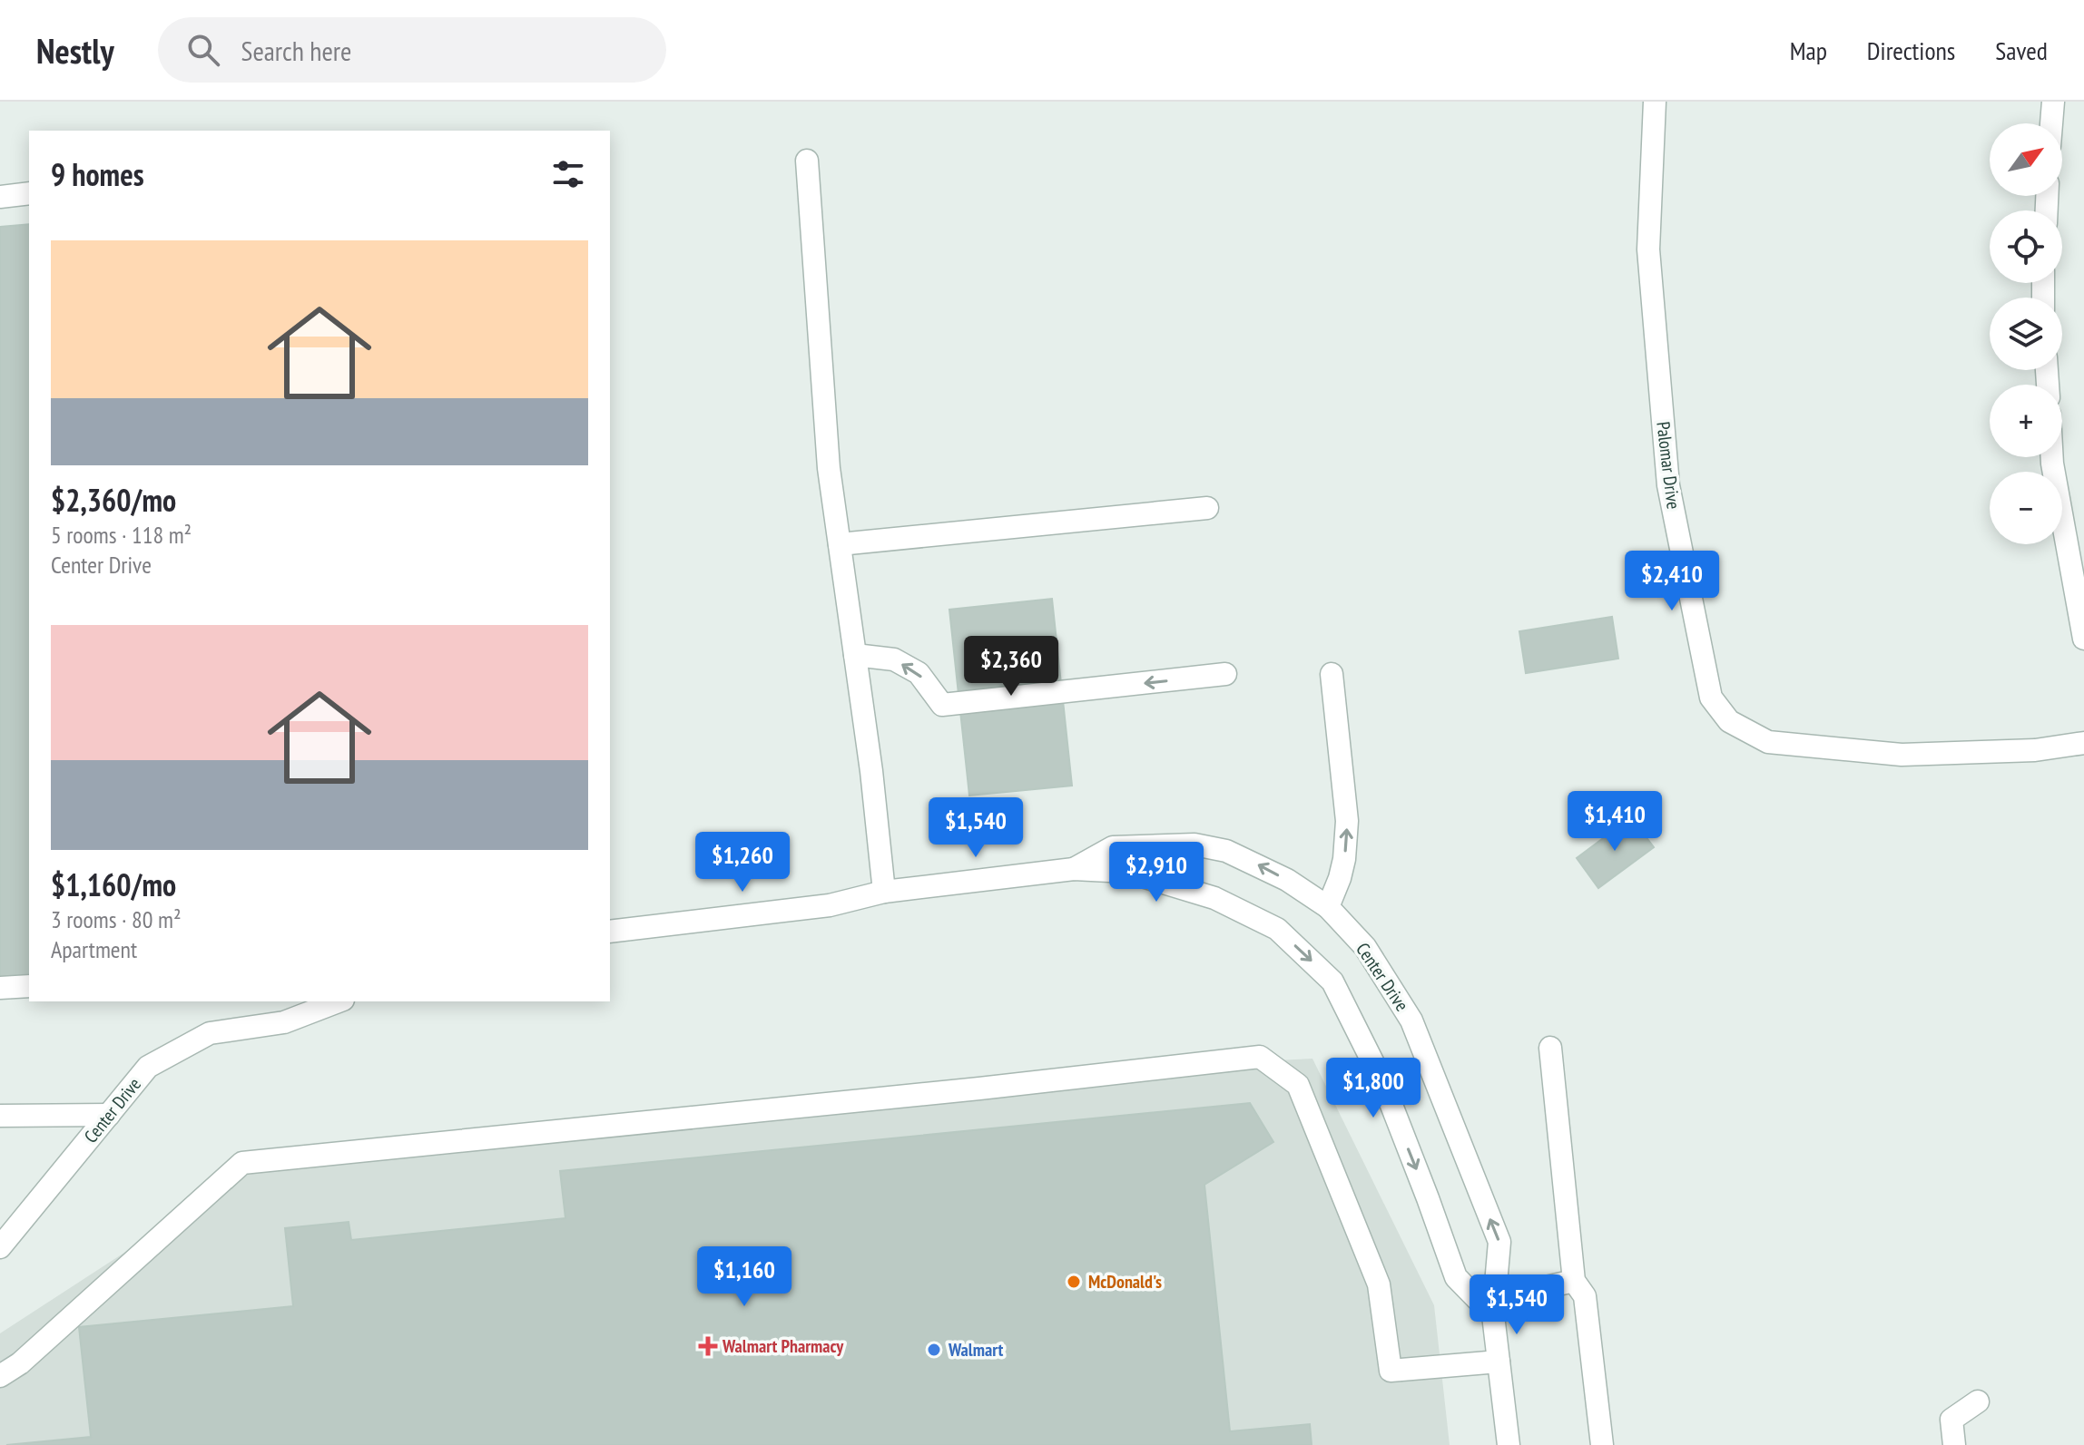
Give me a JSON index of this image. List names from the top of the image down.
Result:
{
  "streets": {
    "street": ["Palomar Drive", "Center Drive"]
  },
  "places": {
    "other": ["McDonald's", "Walmart"],
    "health": ["Walmart Pharmacy"]
  },
  "north": "top right",
  "page": {
    "header": "Nestly",
    "search": "Search here",
    "nav": ["Map", "Directions", "Saved"],
    "map_buttons": ["+", "−"],
    "heading": "9 homes",
    "list": [
      {
        "name": "$2,360/mo",
        "note": "5 rooms · 118 m² · Center Drive"
      },
      {
        "name": "$1,160/mo",
        "note": "3 rooms · 80 m² · Apartment"
      }
    ],
    "price": [
      "$2,410",
      "$2,360",
      "$1,410",
      "$1,540",
      "$1,260",
      "$2,910",
      "$1,800",
      "$1,160",
      "$1,540"
    ]
  }
}
